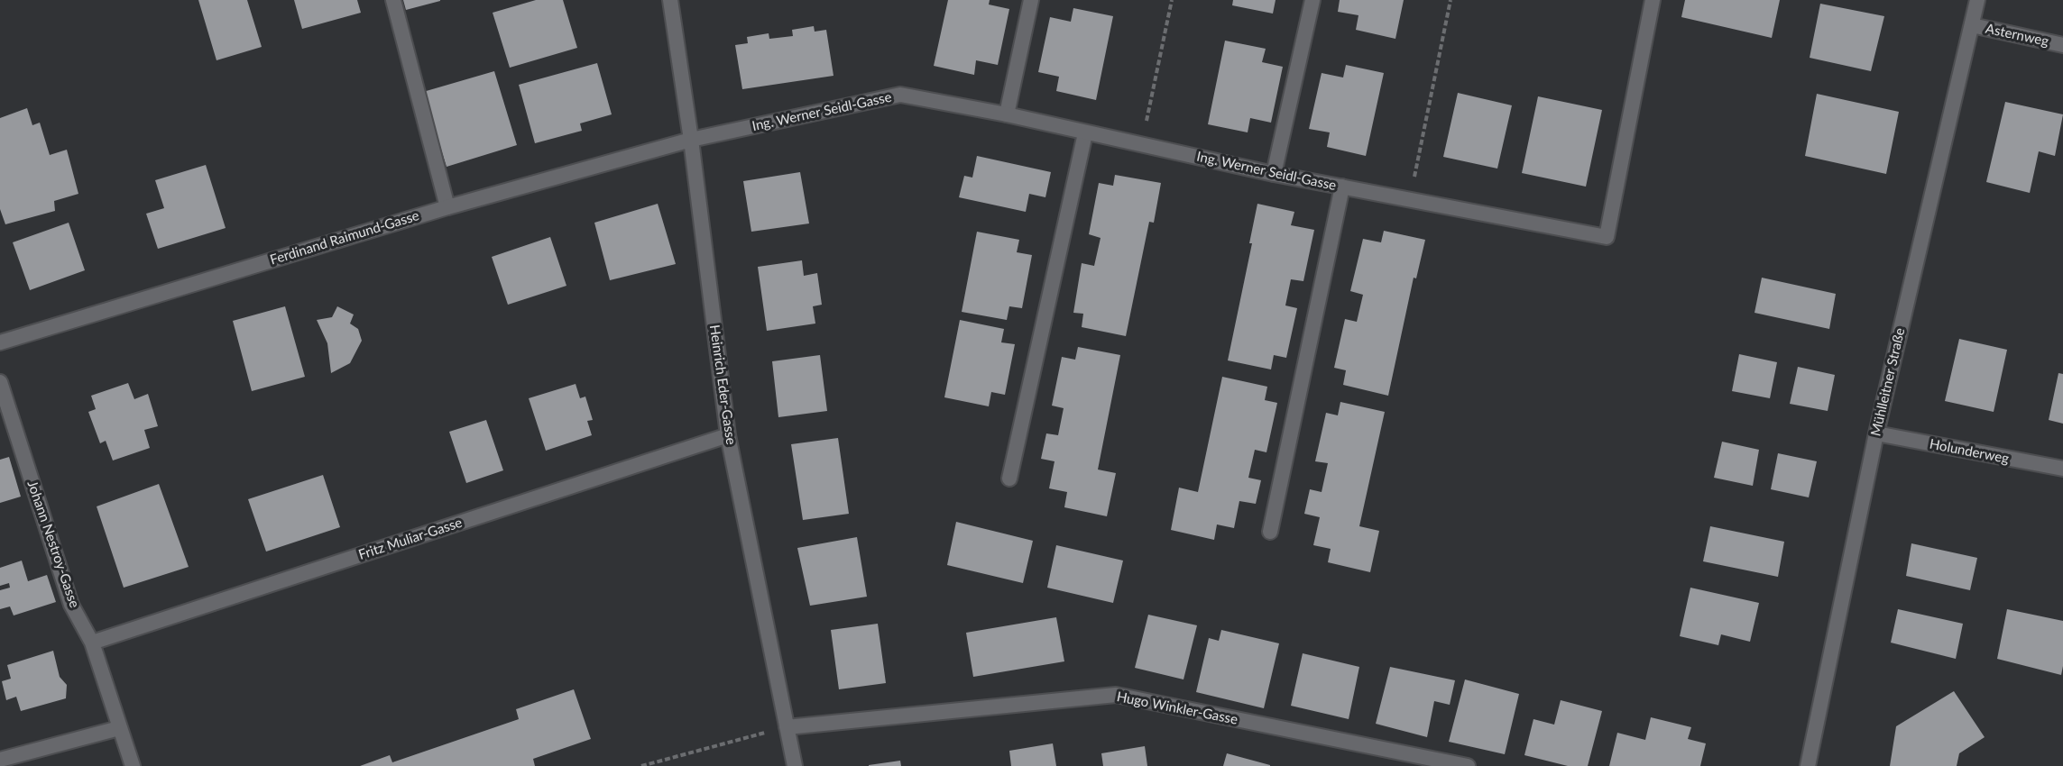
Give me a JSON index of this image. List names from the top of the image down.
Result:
{
  "streets": {
    "street": [
      "Asternweg",
      "Ing. Werner Seidl-Gasse",
      "Ferdinand Raimund-Gasse",
      "Mühlleitner Straße",
      "Heinrich Eder-Gasse",
      "Holunderweg",
      "Fritz Muliar-Gasse",
      "Johann Nestroy-Gasse",
      "Hugo Winkler-Gasse"
    ]
  },
  "crossings": [
    ["Asternweg", "Mühlleitner Straße"],
    ["Ing. Werner Seidl-Gasse", "Ferdinand Raimund-Gasse"],
    ["Ing. Werner Seidl-Gasse", "Heinrich Eder-Gasse"],
    ["Ferdinand Raimund-Gasse", "Heinrich Eder-Gasse"],
    ["Mühlleitner Straße", "Holunderweg"],
    ["Heinrich Eder-Gasse", "Fritz Muliar-Gasse"],
    ["Heinrich Eder-Gasse", "Hugo Winkler-Gasse"],
    ["Fritz Muliar-Gasse", "Johann Nestroy-Gasse"]
  ]
}
